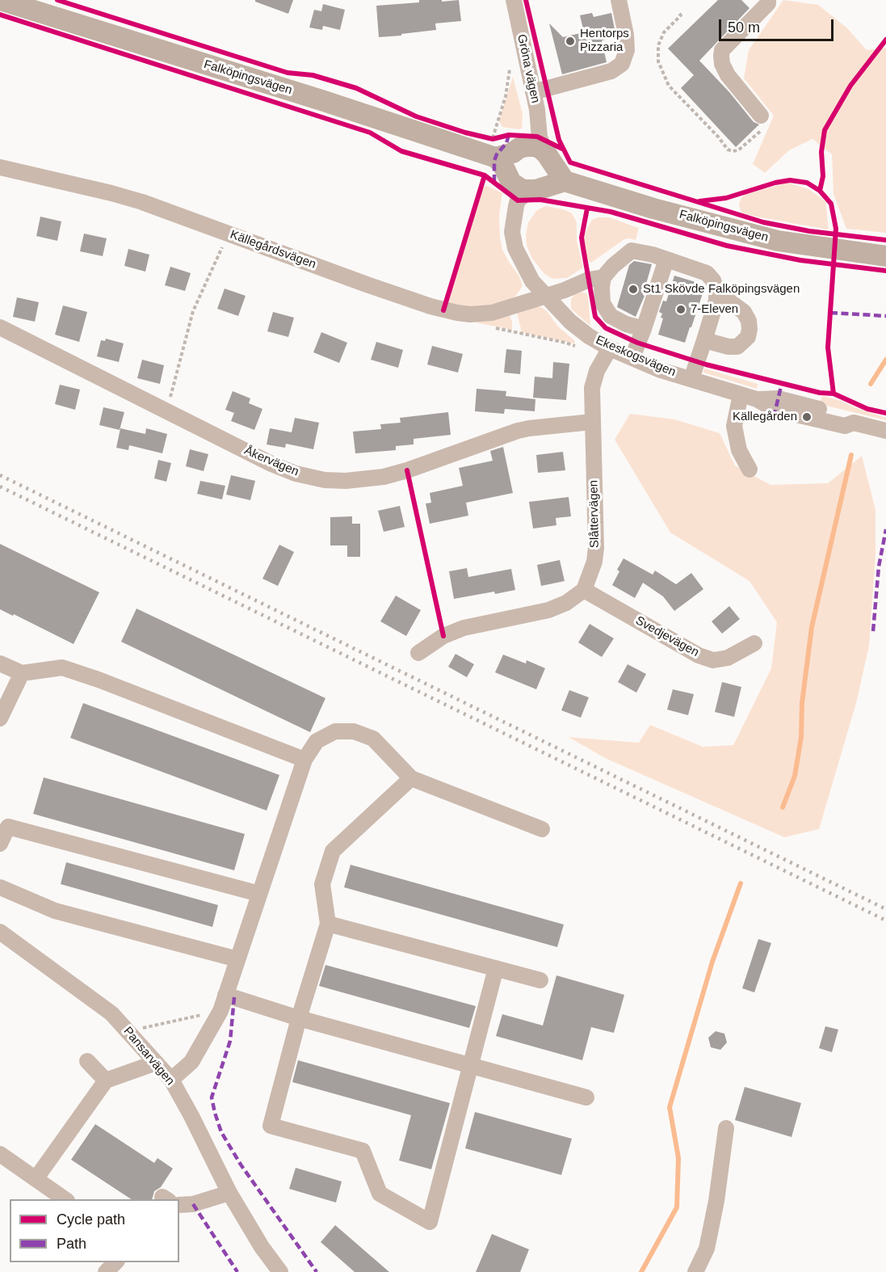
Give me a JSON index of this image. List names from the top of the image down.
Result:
{
  "streets": {
    "main road": ["Falköpingsvägen"],
    "street": [
      "Gröna vägen",
      "Källegårdsvägen",
      "Ekeskogsvägen",
      "Åkervägen",
      "Slåttervägen",
      "Svedjevägen",
      "Pansarvägen"
    ]
  },
  "crossings": [
    ["Gröna vägen", "Falköpingsvägen"],
    ["Källegårdsvägen", "Ekeskogsvägen"],
    ["Ekeskogsvägen", "Slåttervägen"],
    ["Åkervägen", "Slåttervägen"],
    ["Slåttervägen", "Svedjevägen"]
  ],
  "places": [
    "Hentorps Pizzaria",
    "St1 Skövde Falköpingsvägen",
    "7-Eleven",
    "Källegården"
  ],
  "legend": ["Cycle path", "Path"],
  "scale_bar": "50 m"
}
